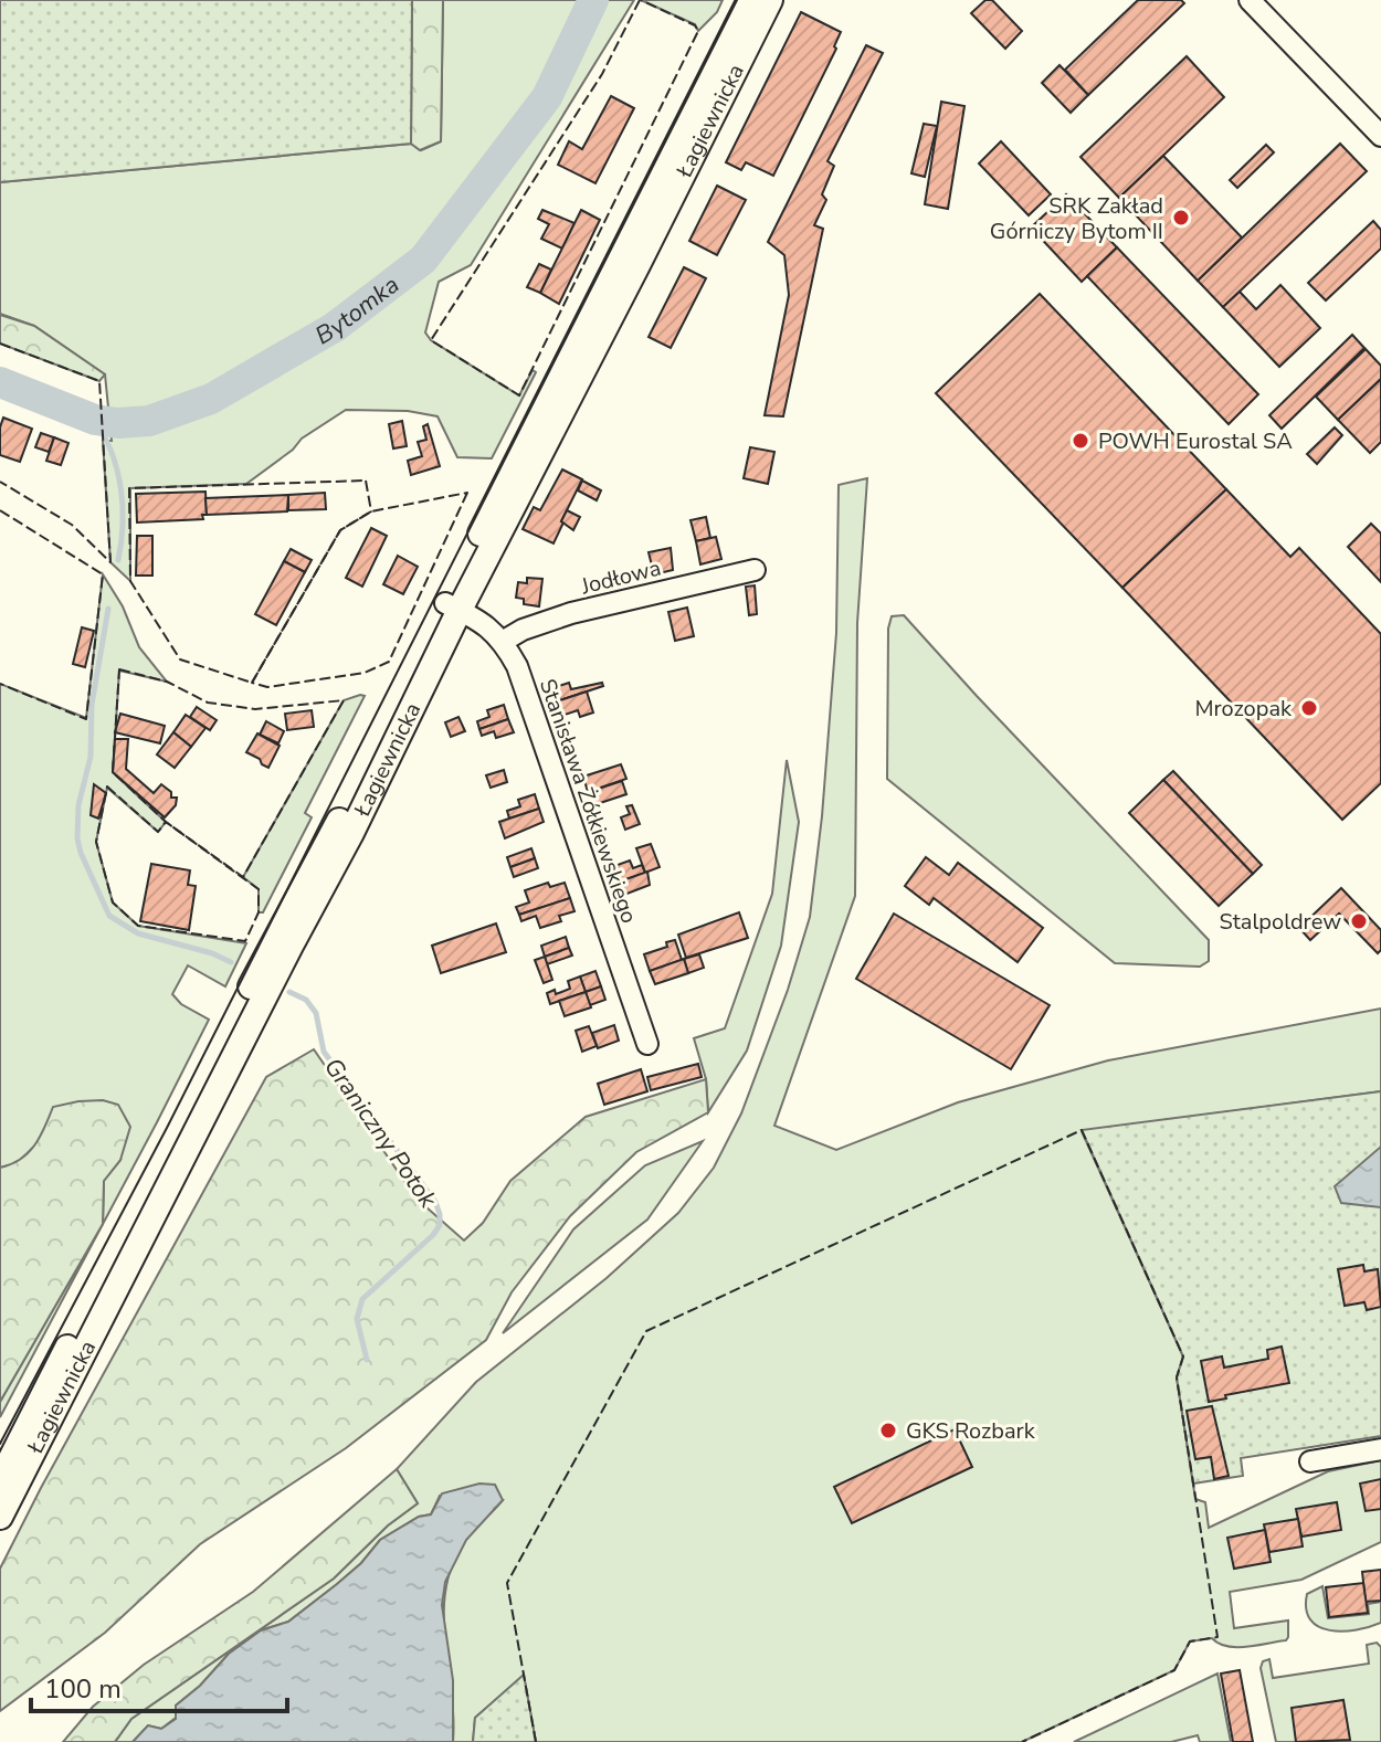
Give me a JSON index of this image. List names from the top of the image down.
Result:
{
  "streets": {
    "main road": ["Łagiewnicka"],
    "street": ["Jodłowa", "Stanisława Żółkiewskiego"]
  },
  "crossings": [
    ["Łagiewnicka", "Stanisława Żółkiewskiego"],
    ["Jodłowa", "Stanisława Żółkiewskiego"]
  ],
  "water": ["Bytomka", "Graniczny Potok"],
  "places": [
    "SRK Zakład Górniczy Bytom II",
    "POWH Eurostal SA",
    "Mrozopak",
    "Stalpoldrew",
    "GKS Rozbark"
  ],
  "scale_bar": "100 m"
}
